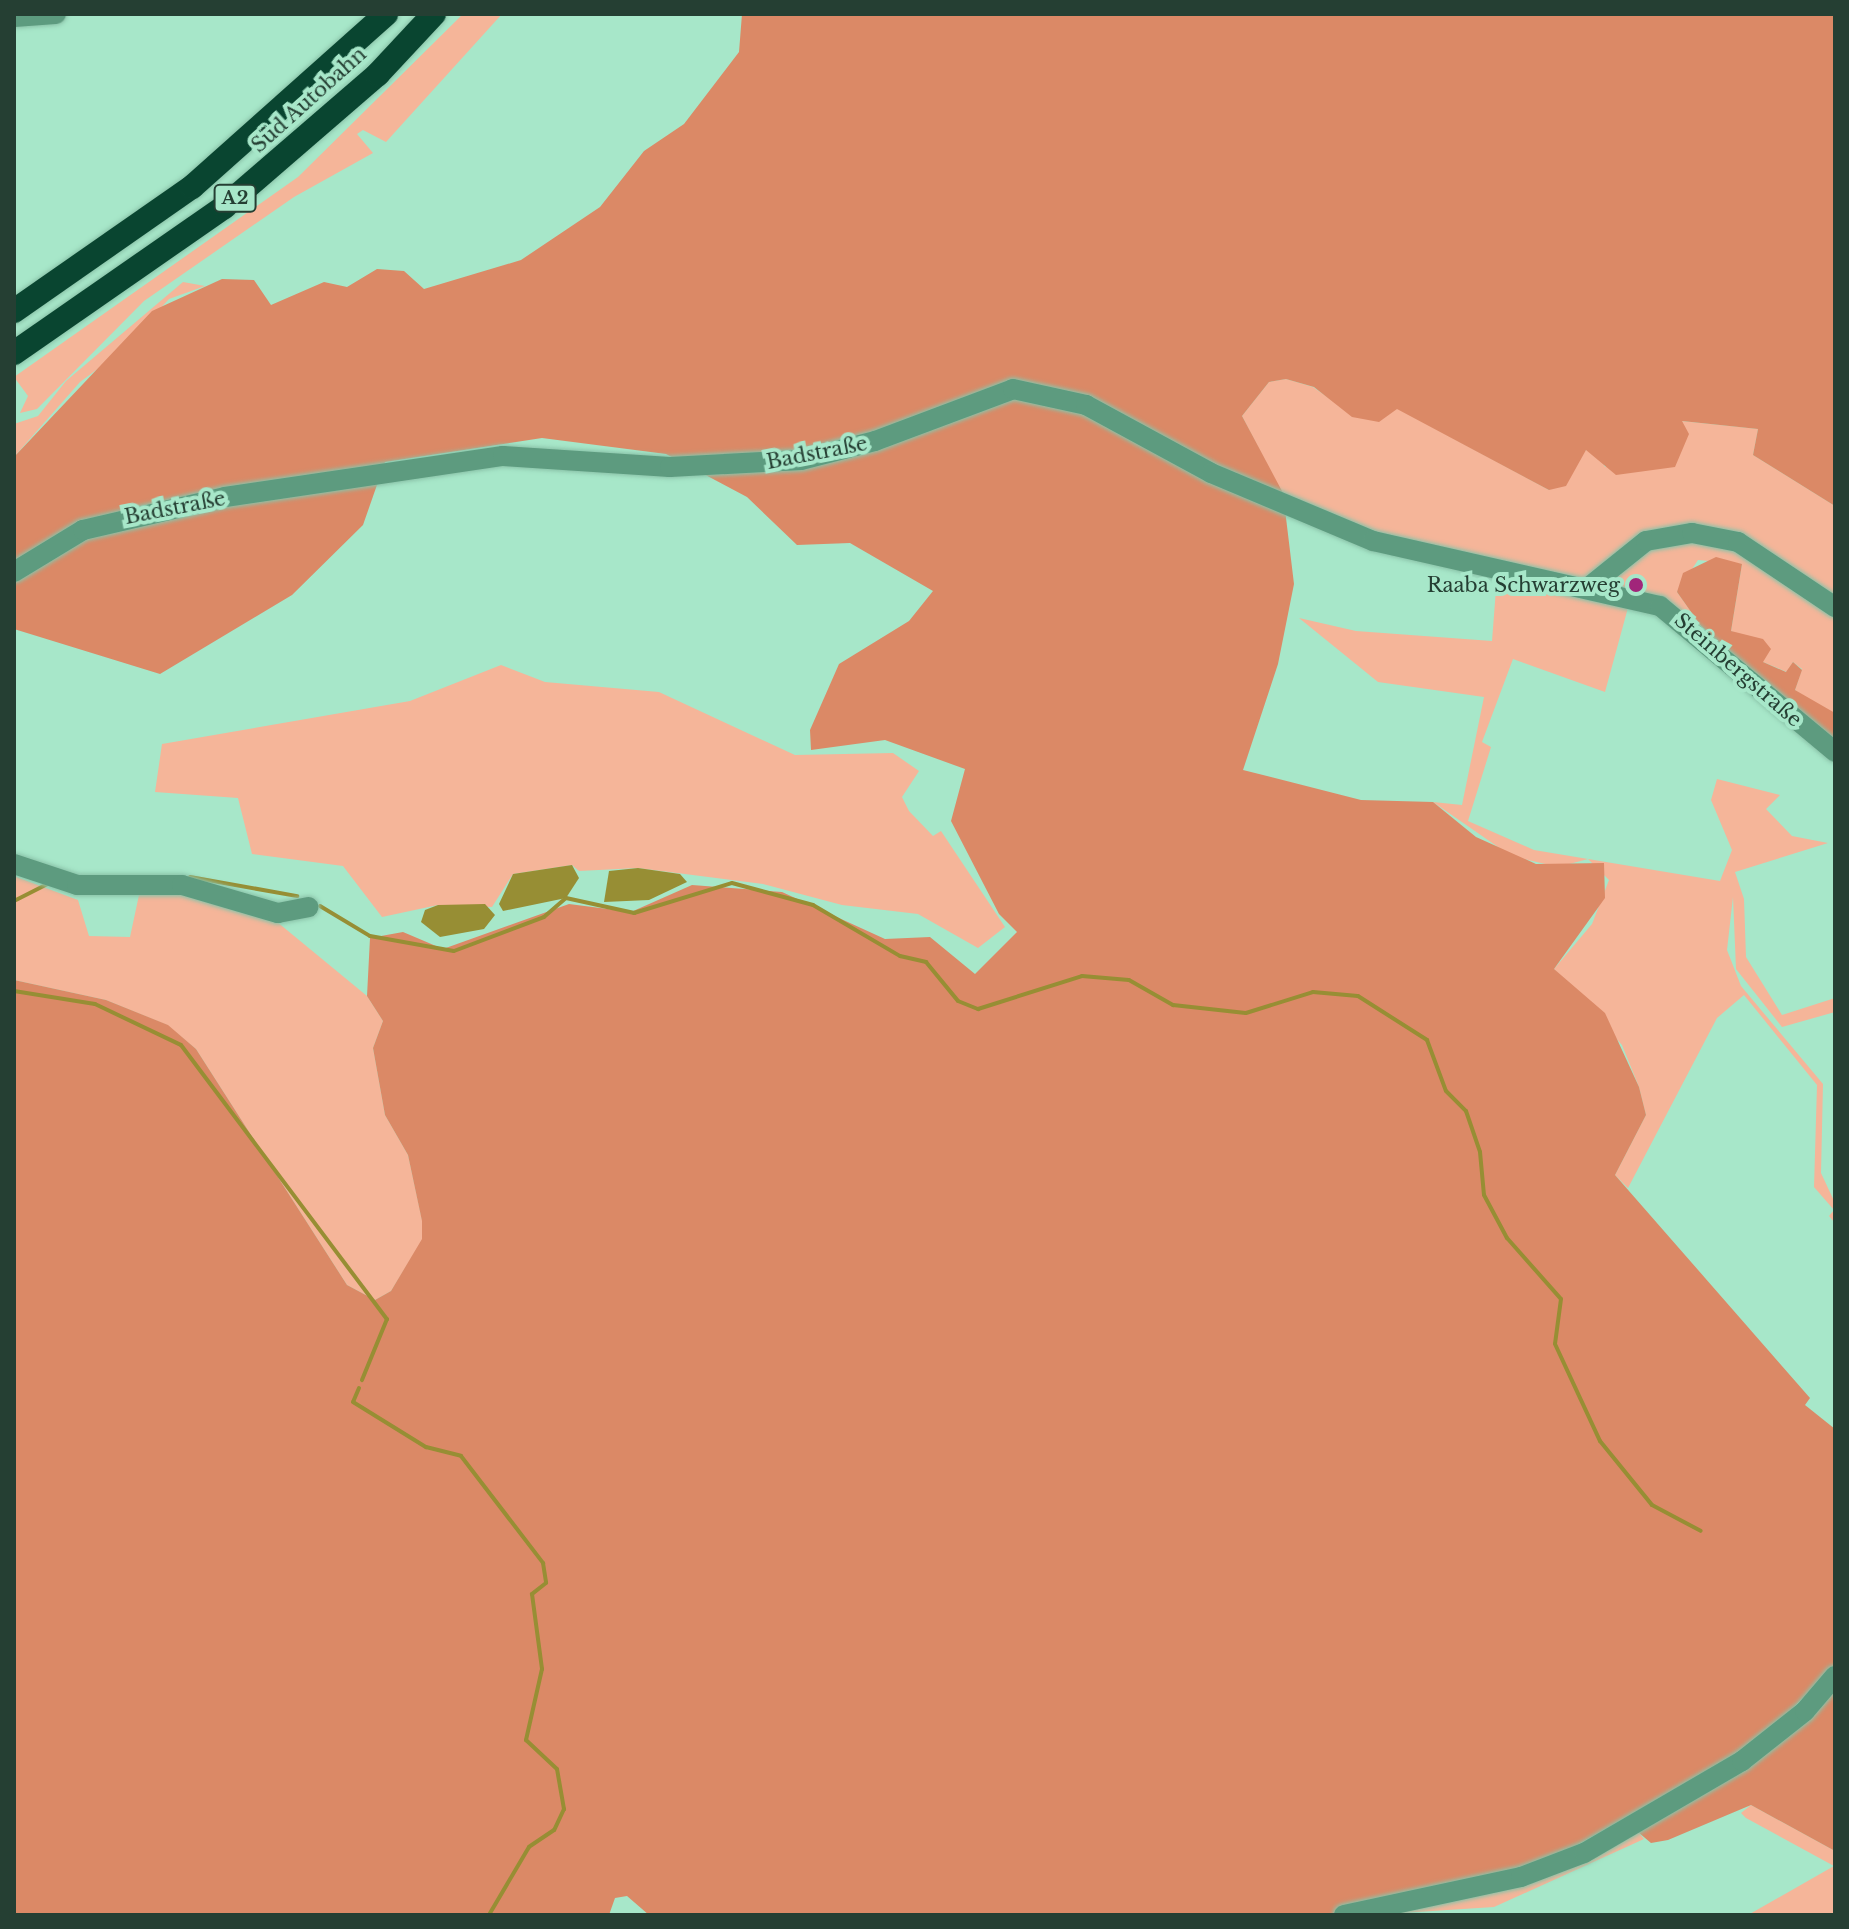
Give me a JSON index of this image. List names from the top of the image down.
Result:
{
  "streets": {
    "highway": ["Süd Autobahn", "A2"],
    "street": ["Badstraße", "Steinbergstraße"]
  },
  "crossings": [
    ["Badstraße", "Steinbergstraße"]
  ],
  "places": ["Raaba Schwarzweg"]
}
